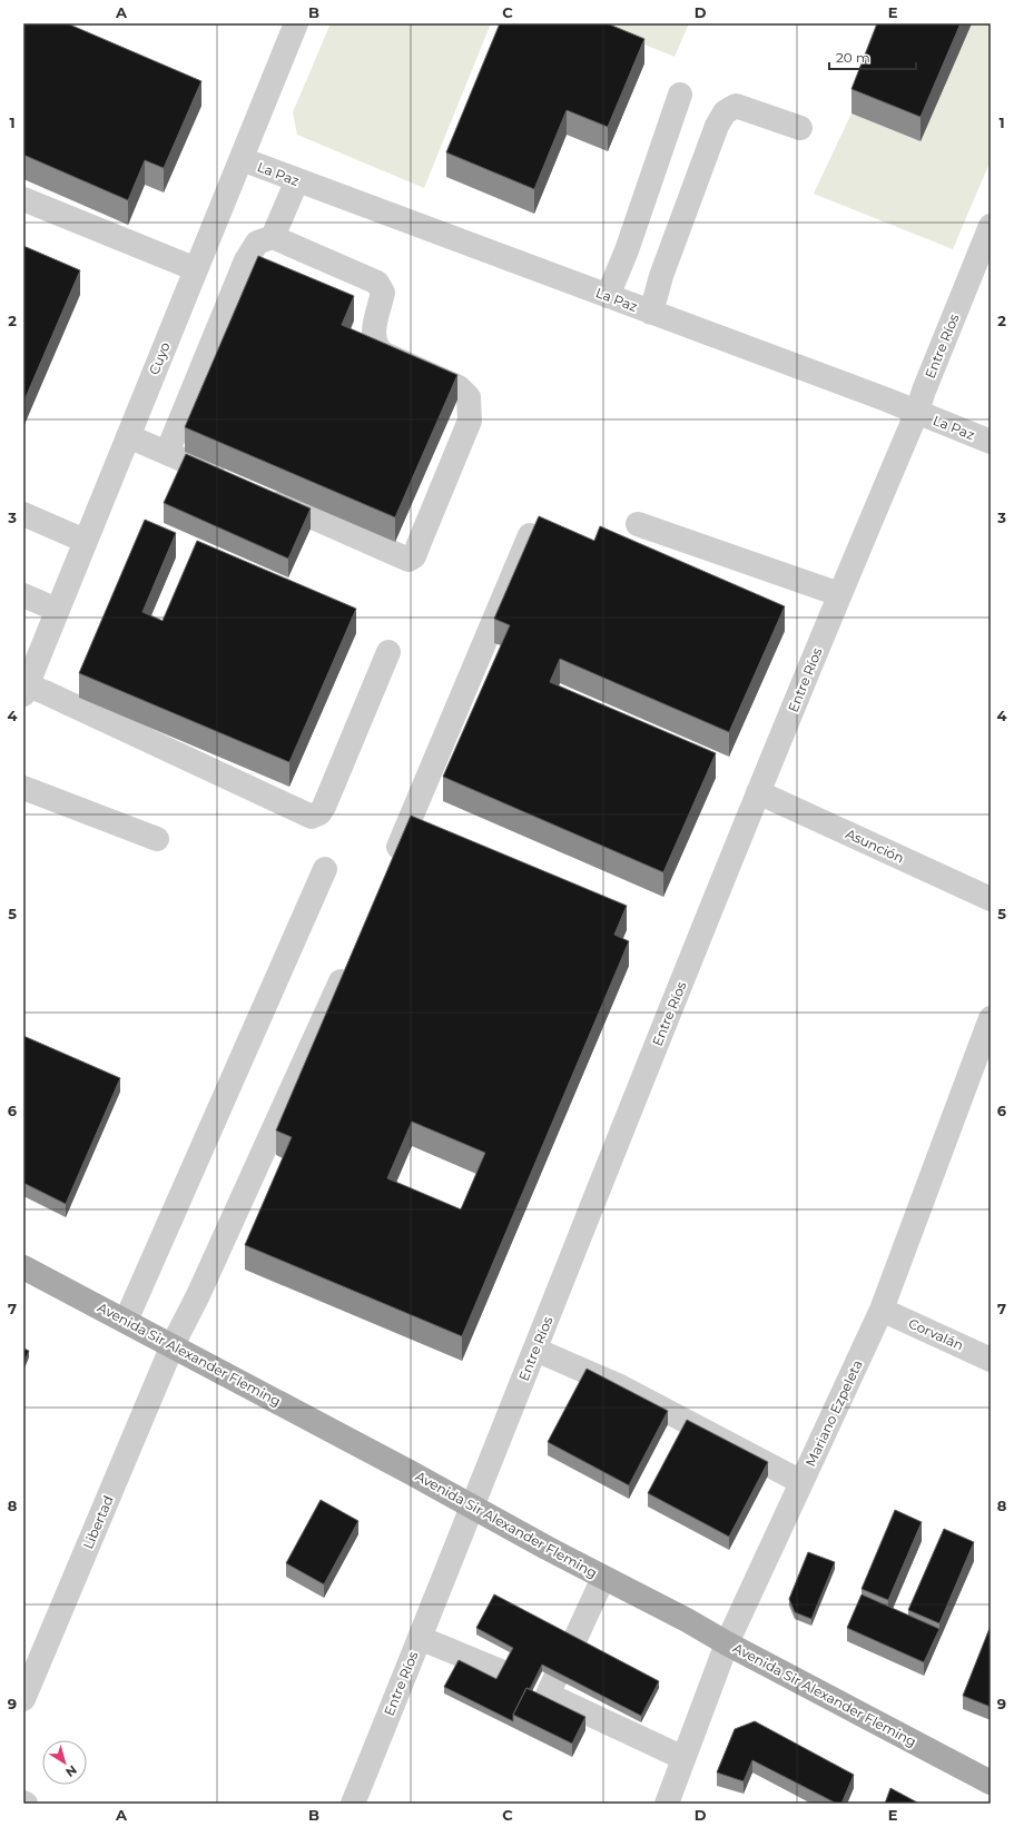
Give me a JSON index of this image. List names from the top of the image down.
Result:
{
  "streets": {
    "main road": ["Avenida Sir Alexander Fleming"],
    "street": [
      "La Paz",
      "Entre Ríos",
      "Cuyo",
      "Asunción",
      "Corvalán",
      "Mariano Ezpeleta",
      "Libertad"
    ]
  },
  "crossings": [
    ["La Paz", "Entre Ríos"],
    ["La Paz", "Cuyo"],
    ["Entre Ríos", "Asunción"],
    ["Entre Ríos", "Avenida Sir Alexander Fleming"],
    ["Corvalán", "Mariano Ezpeleta"],
    ["Avenida Sir Alexander Fleming", "Mariano Ezpeleta"],
    ["Avenida Sir Alexander Fleming", "Libertad"]
  ],
  "scale_bar": "20 m",
  "north": "bottom right",
  "grid": {
    "columns": [
      "A",
      "B",
      "C",
      "D",
      "E"
    ],
    "rows": [
      "1",
      "2",
      "3",
      "4",
      "5",
      "6",
      "7",
      "8",
      "9"
    ]
  }
}
